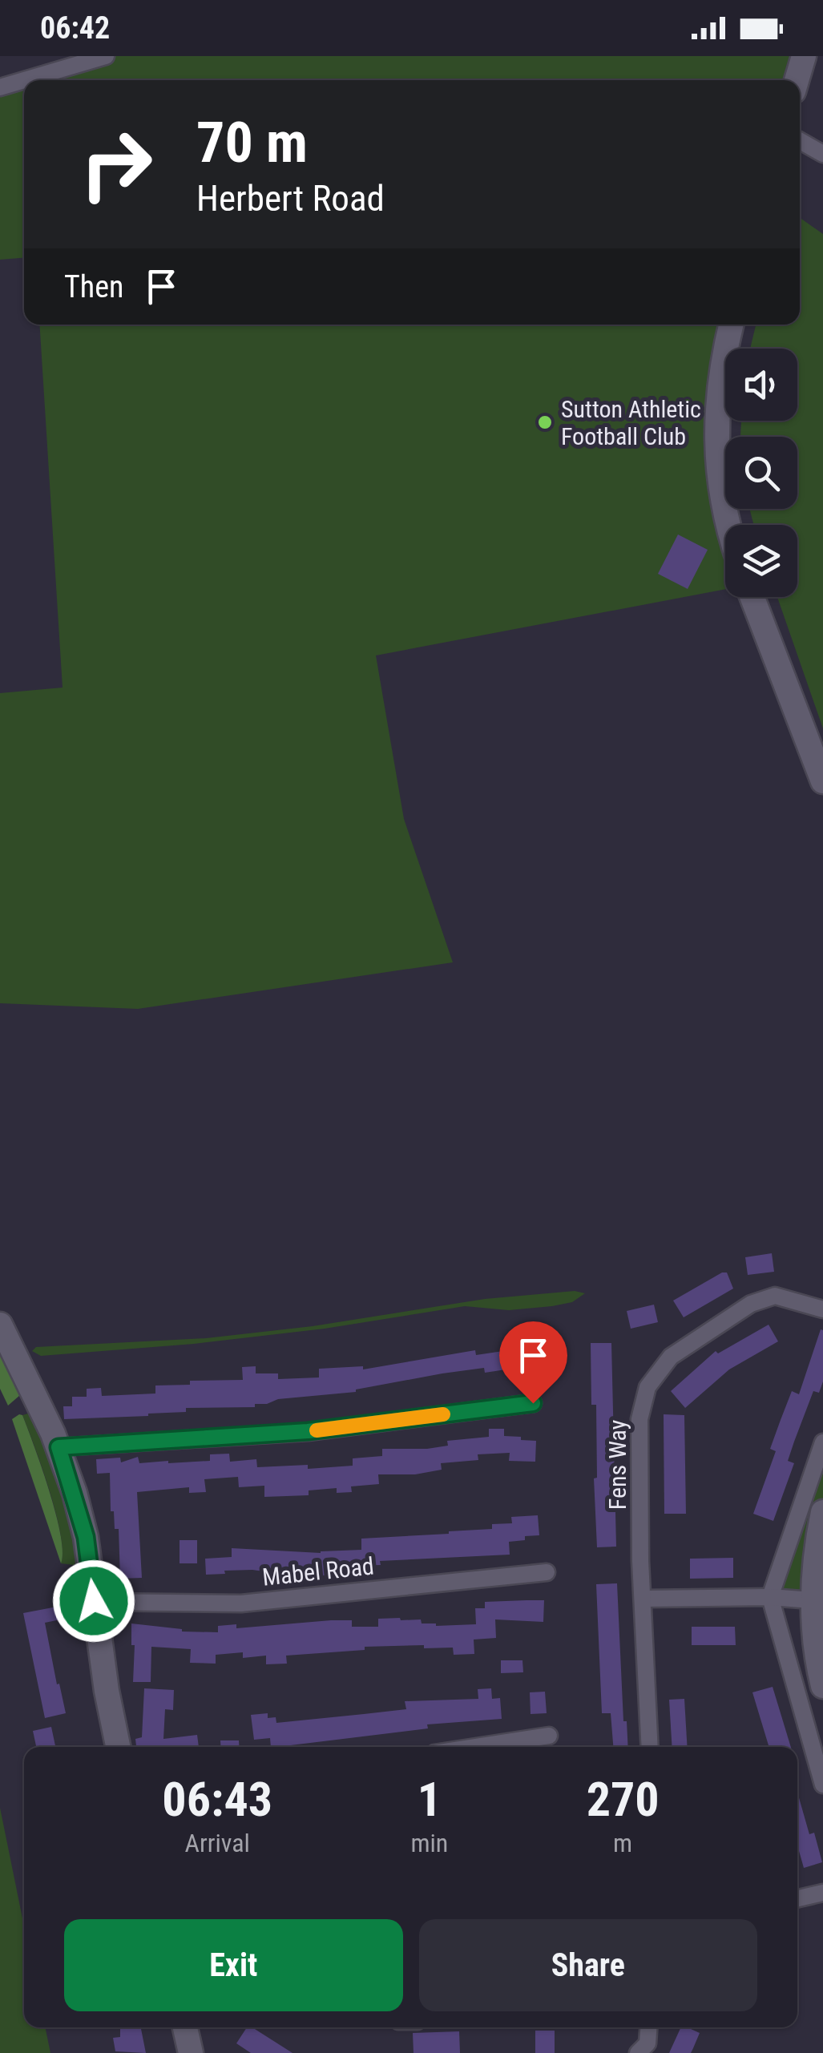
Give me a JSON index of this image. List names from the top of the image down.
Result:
{
  "streets": {
    "street": ["Fens Way", "Mabel Road"]
  },
  "places": ["Sutton Athletic Football Club"],
  "page": {
    "status": "06:42",
    "turn": ["70 m", "Herbert Road"],
    "then": "Then",
    "eta": [
      "06:43",
      "Arrival",
      "1",
      "min",
      "270",
      "m"
    ],
    "buttons": ["Exit", "Share"]
  }
}
